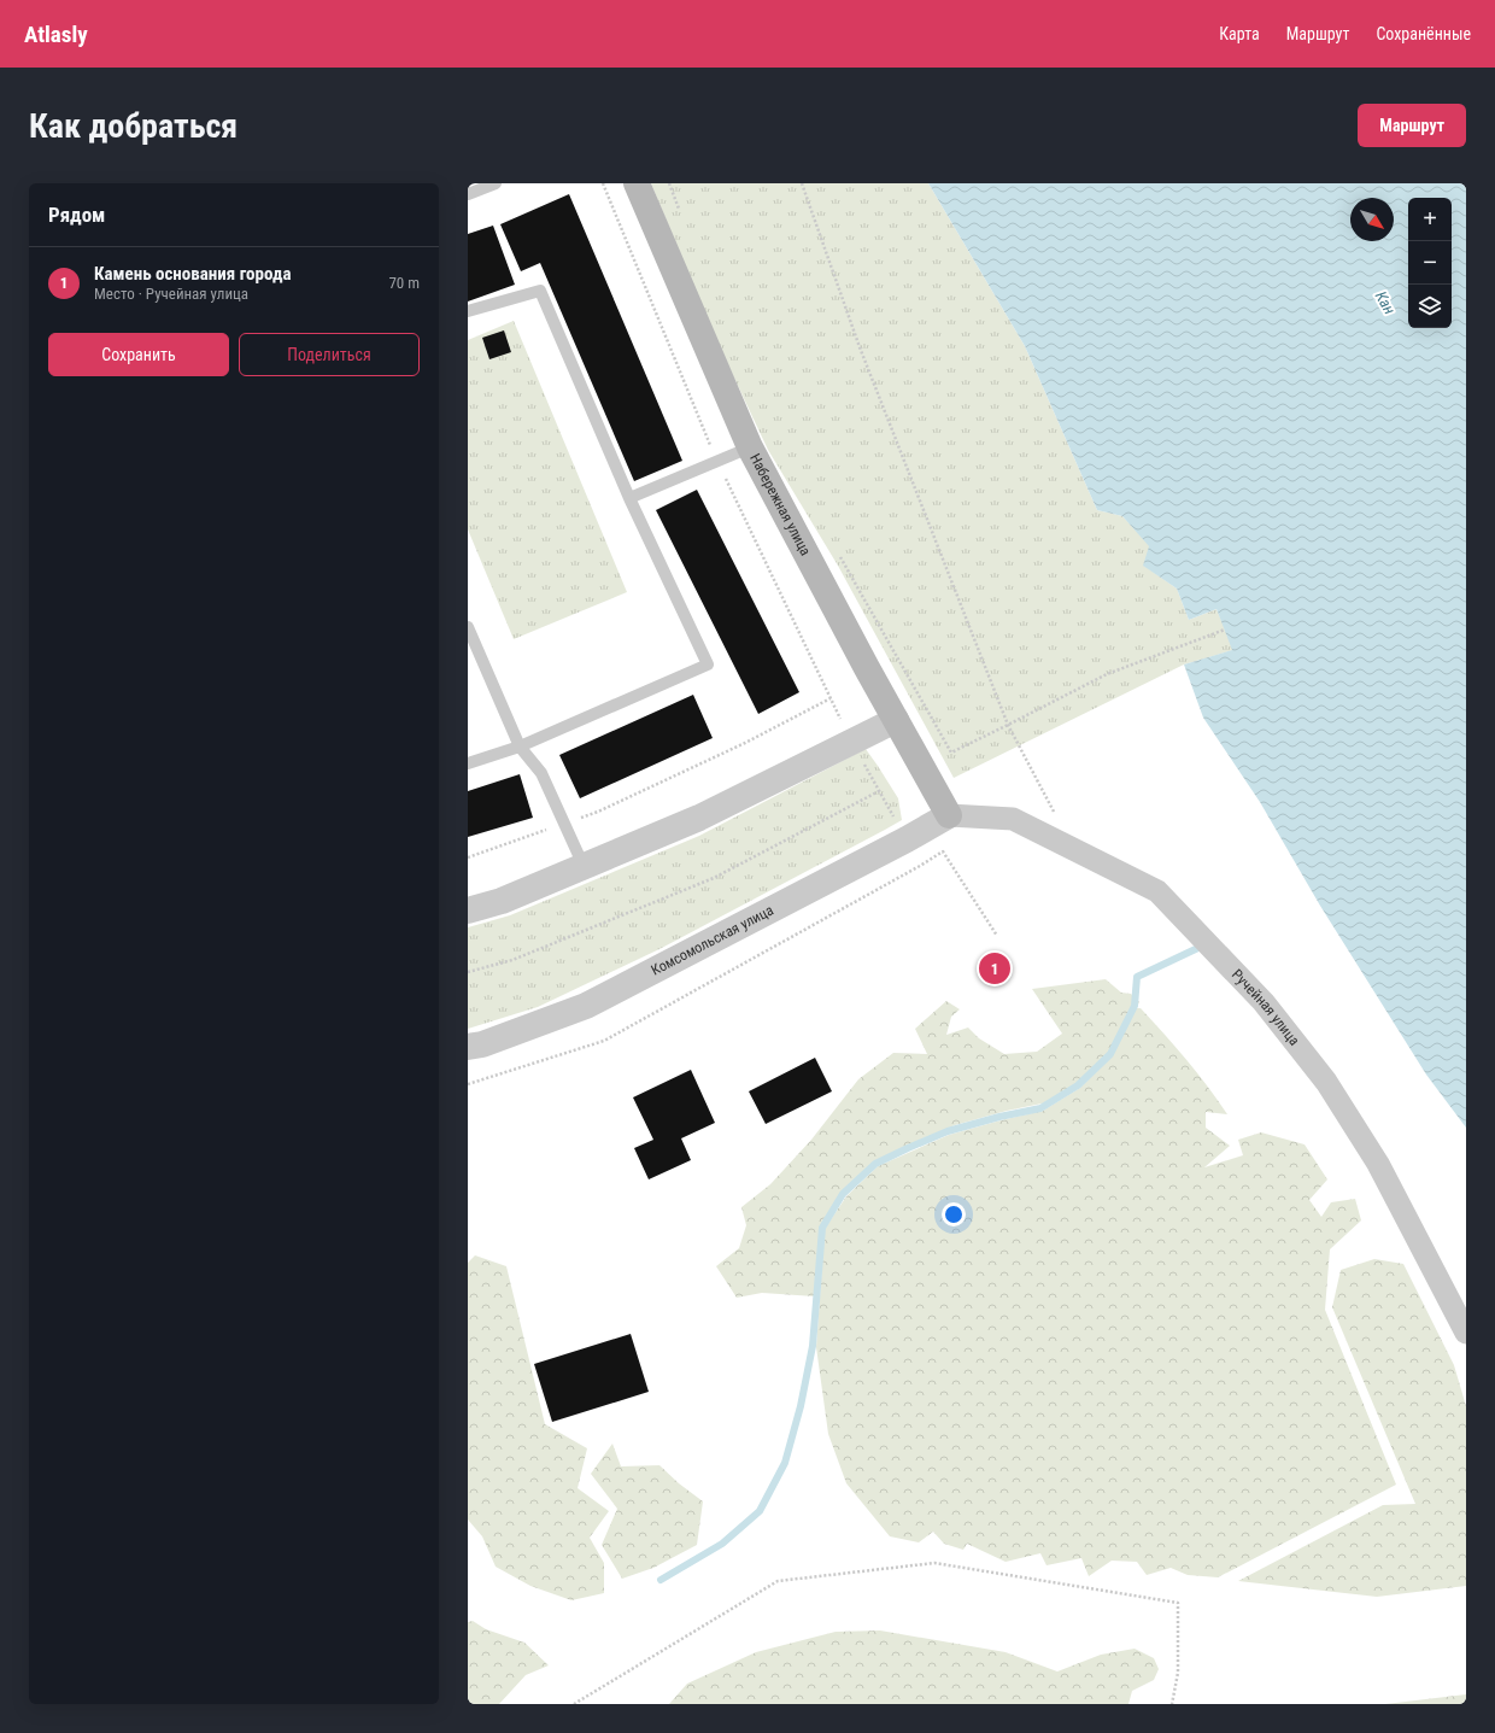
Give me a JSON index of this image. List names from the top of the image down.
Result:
{
  "streets": {
    "main road": ["Набережная улица"],
    "street": ["Комсомольская улица", "Ручейная улица"]
  },
  "crossings": [
    ["Набережная улица", "Комсомольская улица"],
    ["Набережная улица", "Ручейная улица"],
    ["Комсомольская улица", "Ручейная улица"]
  ],
  "water": ["Кан"],
  "north": "bottom right",
  "page": {
    "header": "Atlasly",
    "nav": ["Карта", "Маршрут", "Сохранённые"],
    "buttons": [
      "Маршрут",
      ["Сохранить", "Поделиться"]
    ],
    "title": "Как добраться",
    "heading": "Рядом",
    "map_buttons": ["+", "−"],
    "list": [
      {
        "mark": "1",
        "name": "Камень основания города",
        "note": "Место · Ручейная улица",
        "value": "70 m"
      }
    ],
    "pins": "1"
  }
}
